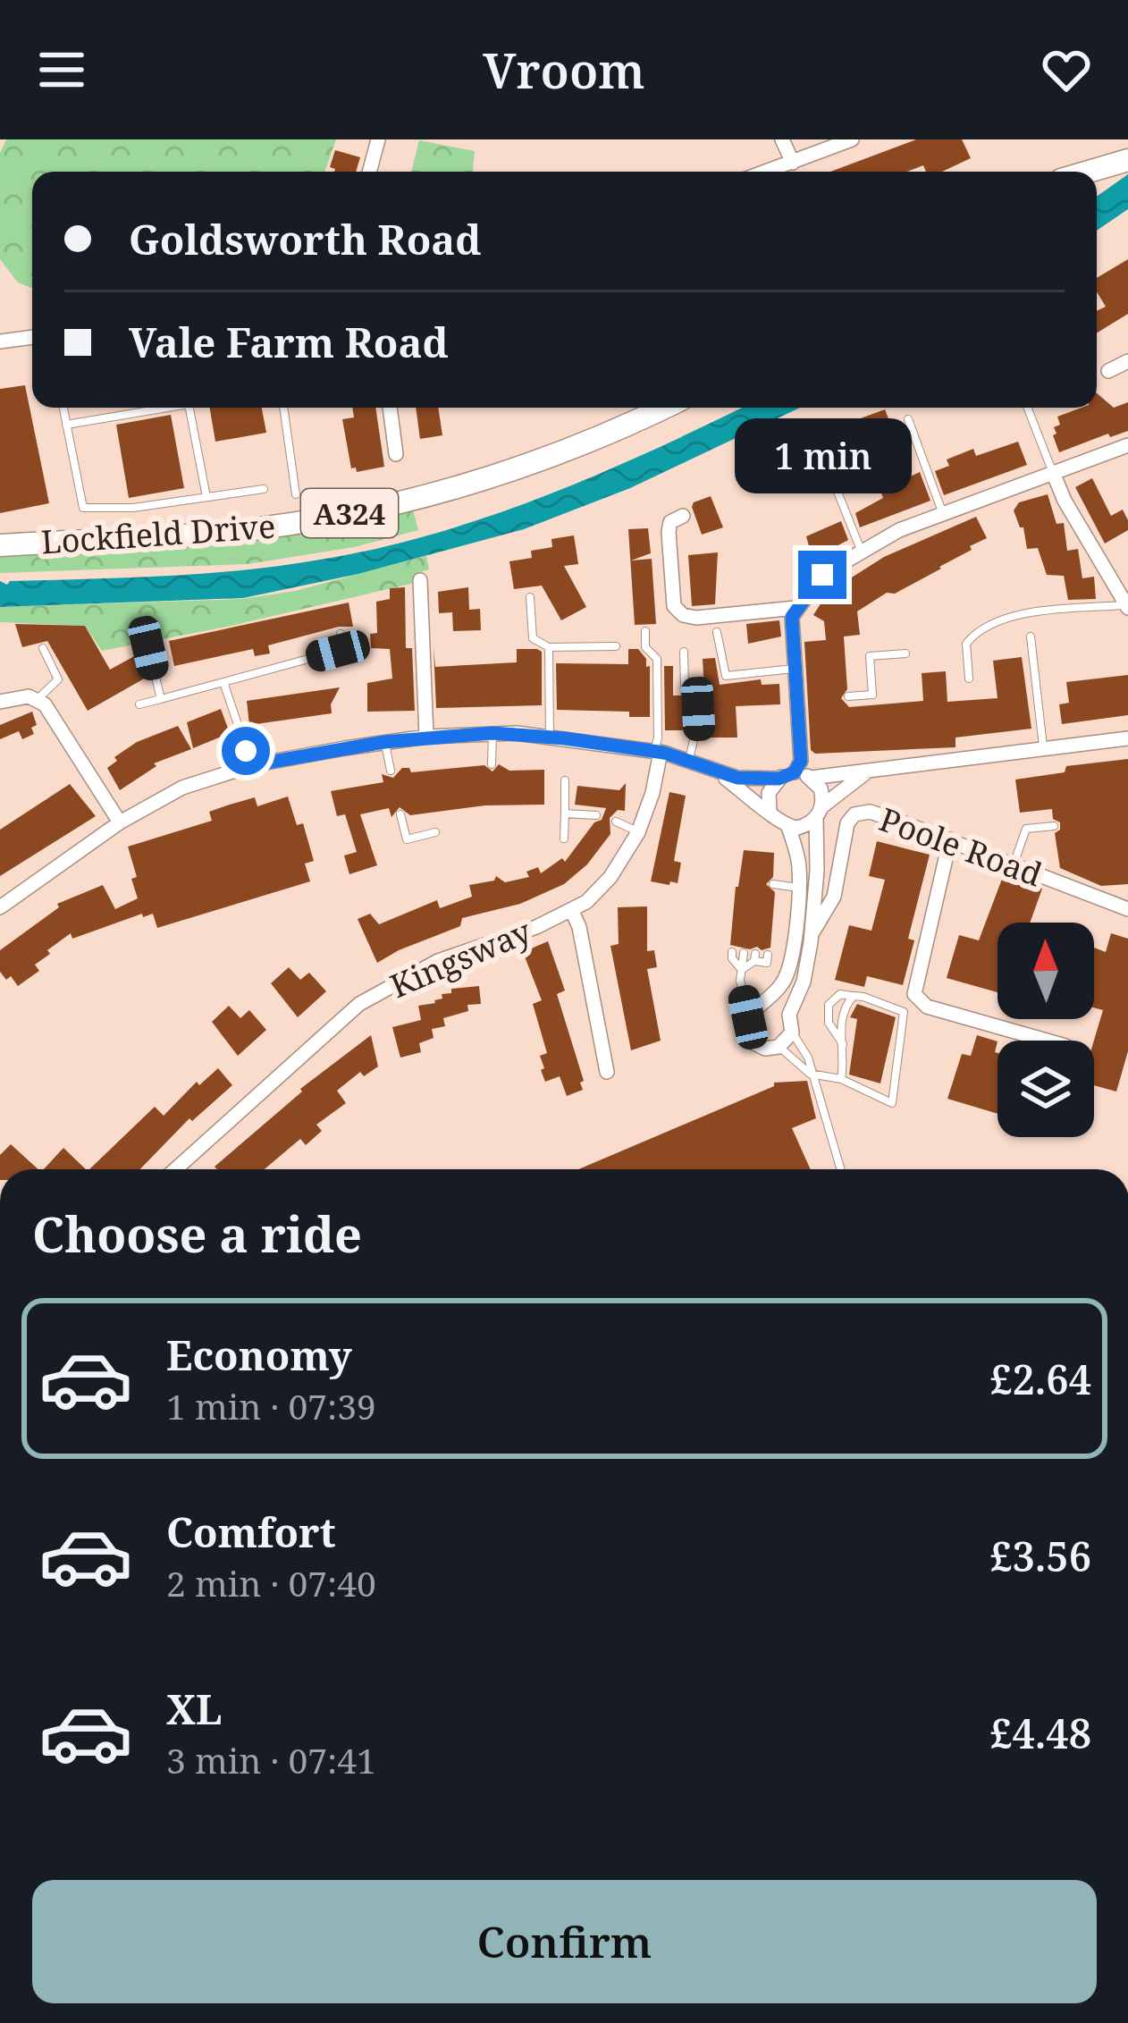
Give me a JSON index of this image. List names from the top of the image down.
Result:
{
  "streets": {
    "main road": ["A324", "Lockfield Drive"],
    "street": ["Poole Road", "Kingsway"]
  },
  "north": "top",
  "page": {
    "header": "Vroom",
    "banner": ["Goldsworth Road", "Vale Farm Road"],
    "bubble": "1 min",
    "heading": "Choose a ride",
    "list": [
      {
        "name": "Economy",
        "note": "1 min · 07:39",
        "value": "£2.64"
      },
      {
        "name": "Comfort",
        "note": "2 min · 07:40",
        "value": "£3.56"
      },
      {
        "name": "XL",
        "note": "3 min · 07:41",
        "value": "£4.48"
      }
    ],
    "buttons": "Confirm"
  }
}
